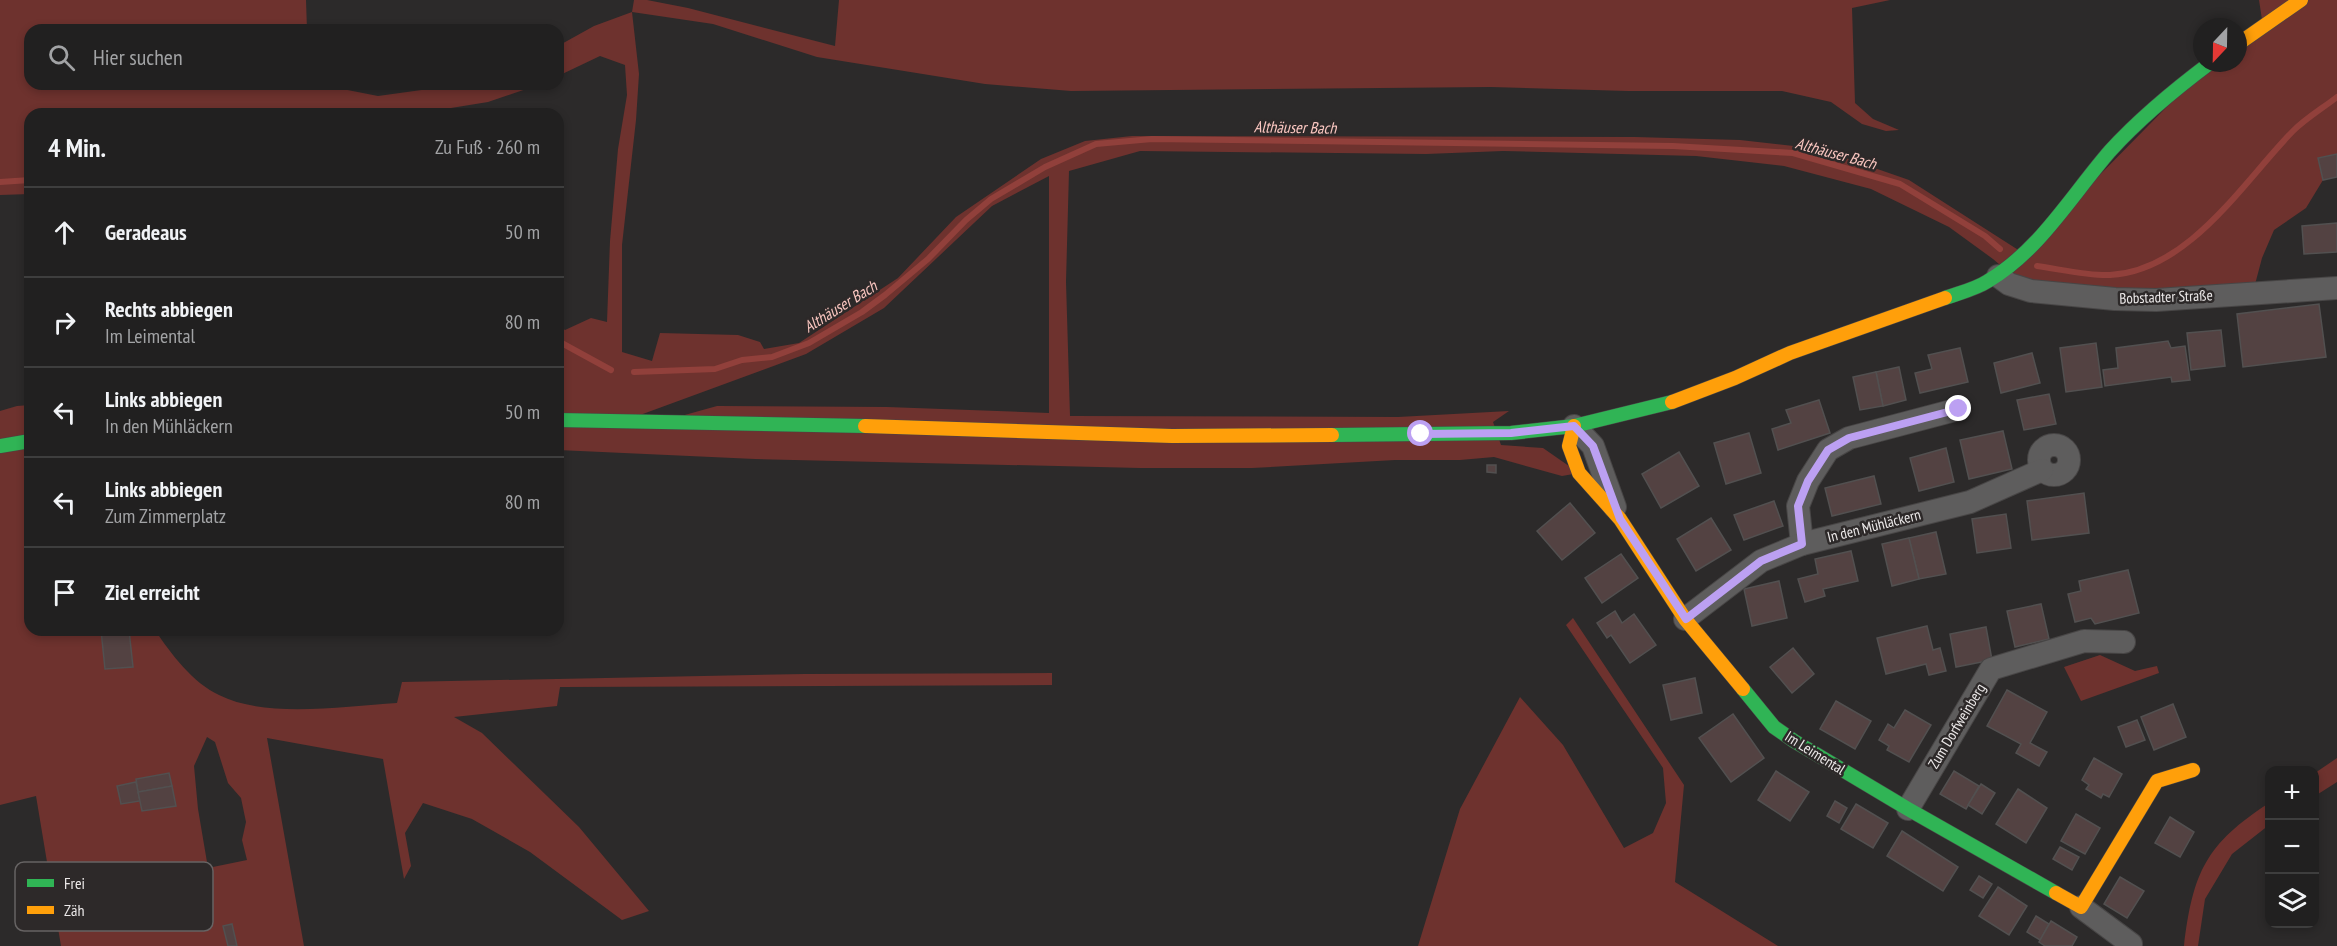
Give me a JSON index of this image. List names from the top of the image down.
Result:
{
  "streets": {
    "street": [
      "Bobstadter Straße",
      "In den Mühläckern",
      "Zum Dorfweinberg",
      "Im Leimental"
    ]
  },
  "crossings": [
    ["In den Mühläckern", "Im Leimental"],
    ["Zum Dorfweinberg", "Im Leimental"]
  ],
  "water": ["Althäuser Bach"],
  "legend": ["Frei", "Zäh"],
  "north": "bottom",
  "page": {
    "search": "Hier suchen",
    "heading": ["4 Min.", "Zu Fuß · 260 m"],
    "list": [
      ["Geradeaus", "50 m"],
      ["Rechts abbiegen", "Im Leimental", "80 m"],
      ["Links abbiegen", "In den Mühläckern", "50 m"],
      ["Links abbiegen", "Zum Zimmerplatz", "80 m"],
      "Ziel erreicht"
    ],
    "map_buttons": ["+", "−"]
  }
}
